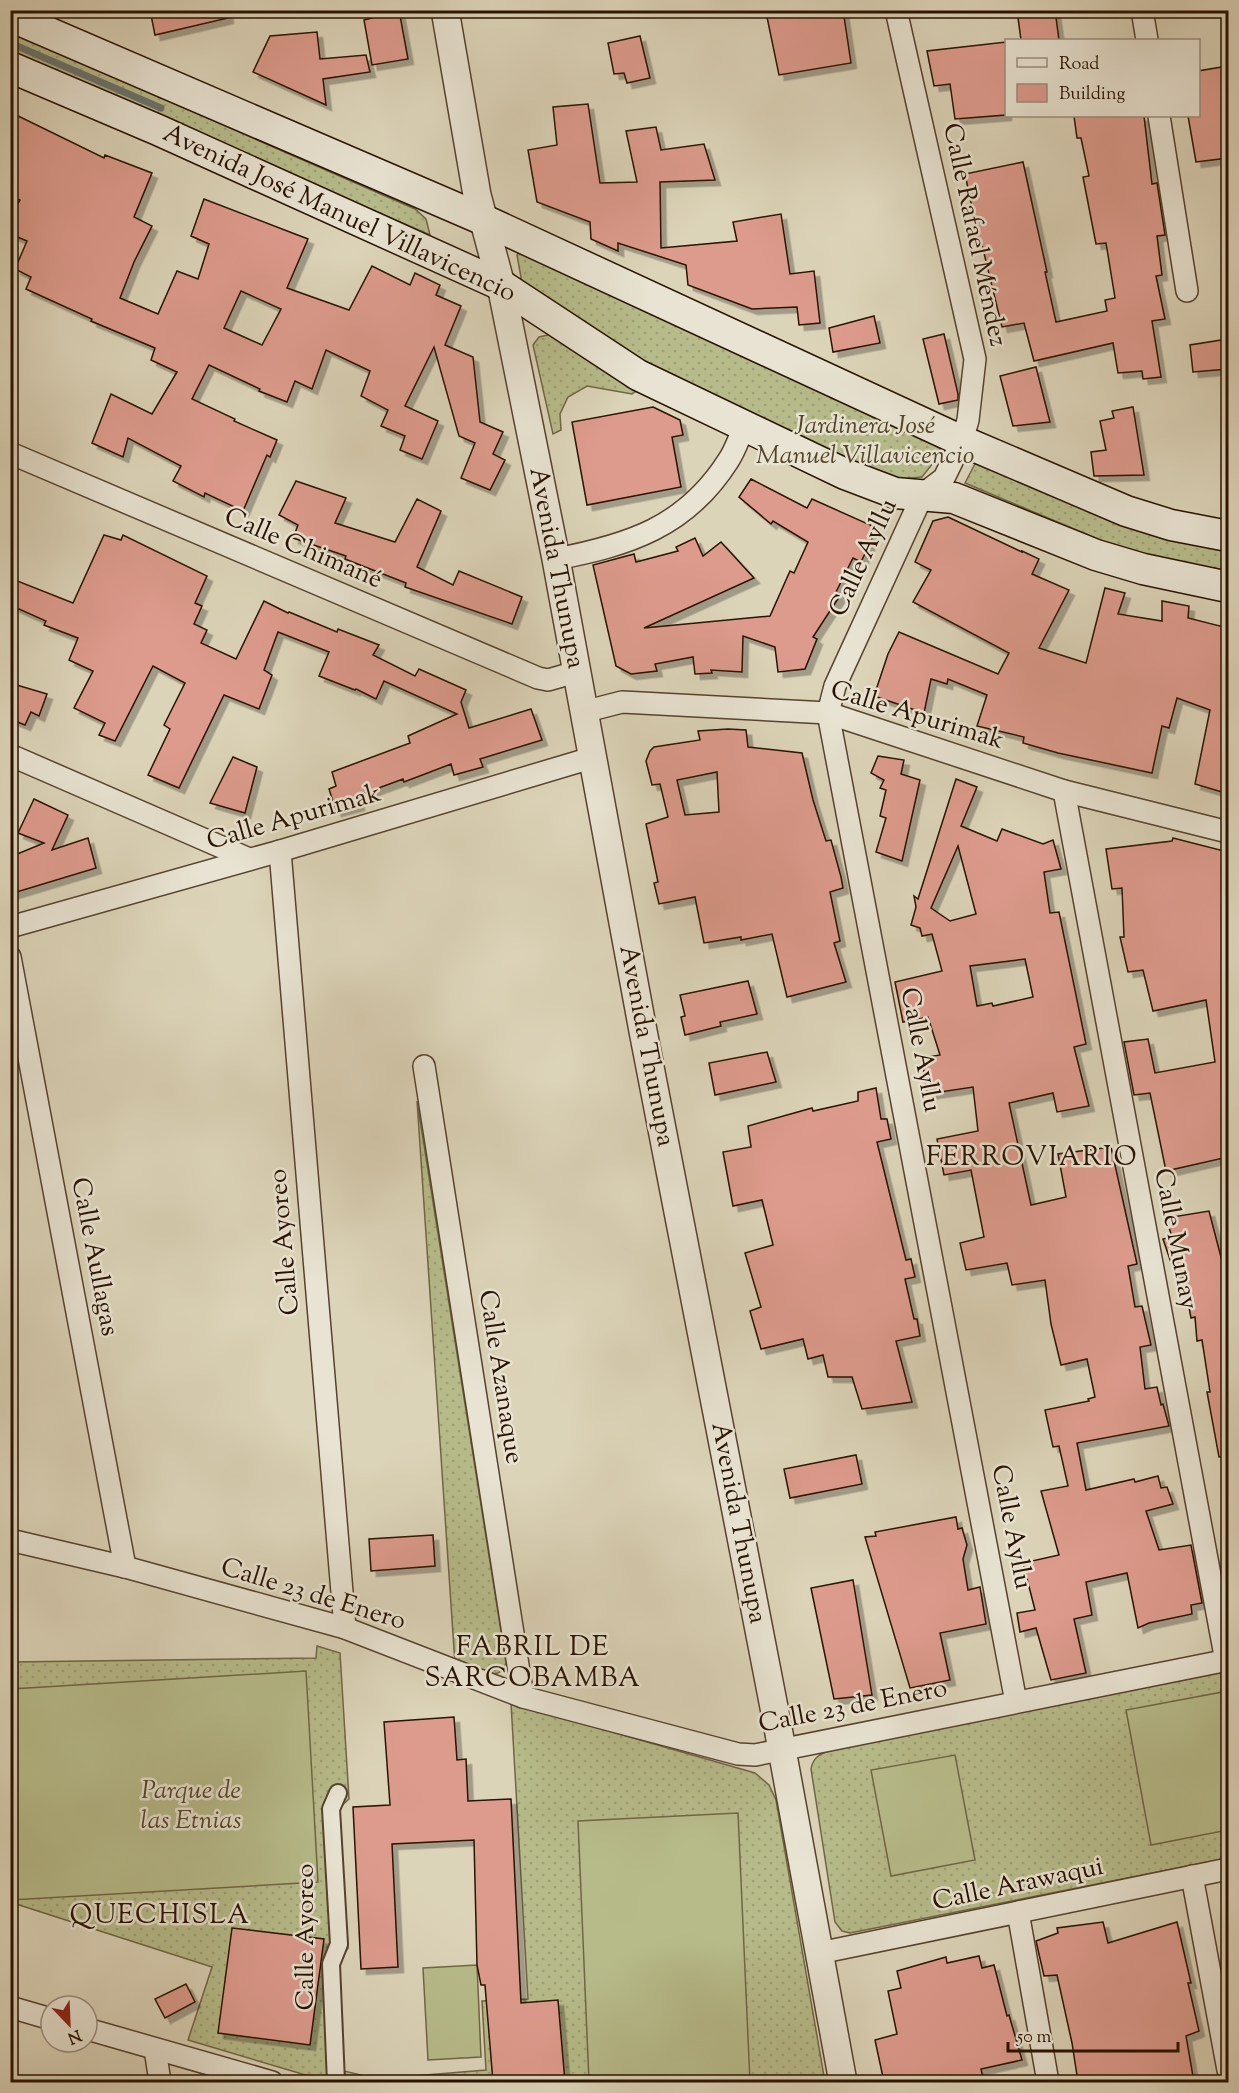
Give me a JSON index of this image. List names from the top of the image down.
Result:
{
  "streets": {
    "main road": ["Avenida José Manuel Villavicencio"],
    "street": [
      "Calle Rafael Méndez",
      "Calle Chimané",
      "Calle Ayllu",
      "Avenida Thunupa",
      "Calle Apurimak",
      "Calle Munay",
      "Calle Ayoreo",
      "Calle Aullagas",
      "Calle Azanaque",
      "Calle 23 de Enero",
      "Calle Arawaqui"
    ]
  },
  "crossings": [
    ["Avenida José Manuel Villavicencio", "Calle Rafael Méndez"],
    ["Avenida José Manuel Villavicencio", "Calle Ayllu"],
    ["Avenida José Manuel Villavicencio", "Avenida Thunupa"],
    ["Calle Rafael Méndez", "Calle Ayllu"],
    ["Calle Chimané", "Avenida Thunupa"],
    ["Calle Ayllu", "Calle Apurimak"],
    ["Calle Ayllu", "Calle 23 de Enero"],
    ["Avenida Thunupa", "Calle Apurimak"],
    ["Avenida Thunupa", "Calle 23 de Enero"],
    ["Avenida Thunupa", "Calle Arawaqui"],
    ["Calle Apurimak", "Calle Munay"],
    ["Calle Apurimak", "Calle Ayoreo"],
    ["Calle Munay", "Calle 23 de Enero"],
    ["Calle Ayoreo", "Calle 23 de Enero"],
    ["Calle Aullagas", "Calle 23 de Enero"],
    ["Calle Azanaque", "Calle 23 de Enero"]
  ],
  "districts": ["FERROVIARIO", "FABRIL DE SARCOBAMBA", "QUECHISLA"],
  "parks": ["Jardinera José Manuel Villavicencio", "Parque de las Etnias"],
  "legend": ["Road", "Building"],
  "scale_bar": "50 m",
  "north": "bottom right"
}
